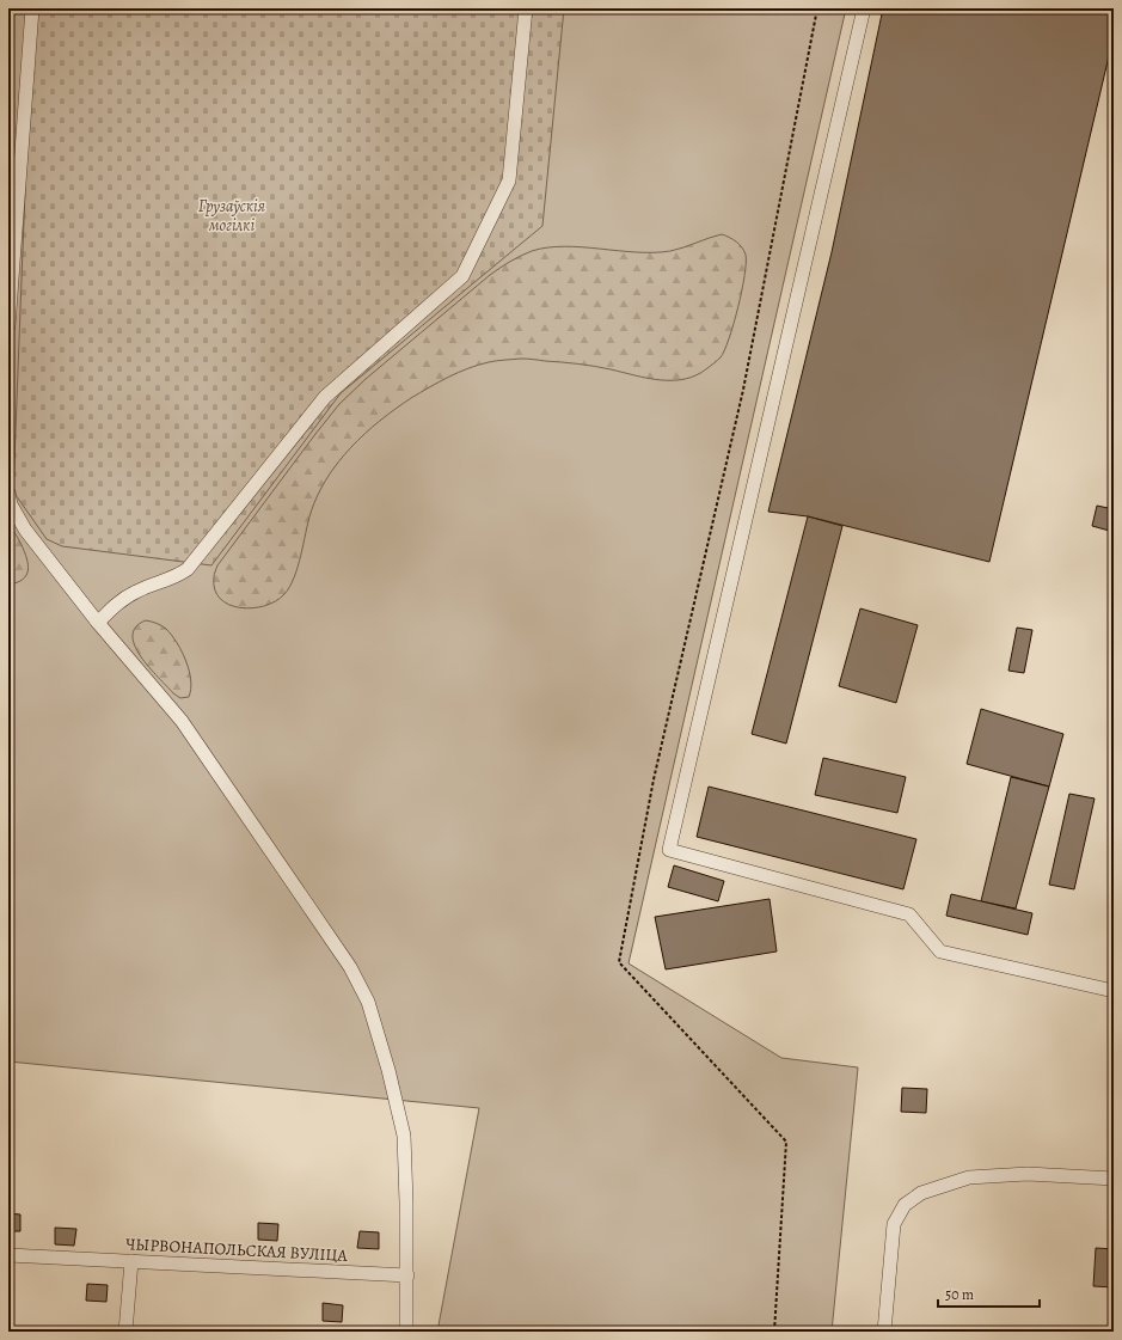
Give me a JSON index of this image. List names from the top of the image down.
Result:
{
  "streets": {
    "street": ["ЧЫРВОНАПОЛЬСКАЯ ВУЛІЦА"]
  },
  "parks": ["Грузаўскія могілкі"],
  "scale_bar": "50 m"
}
